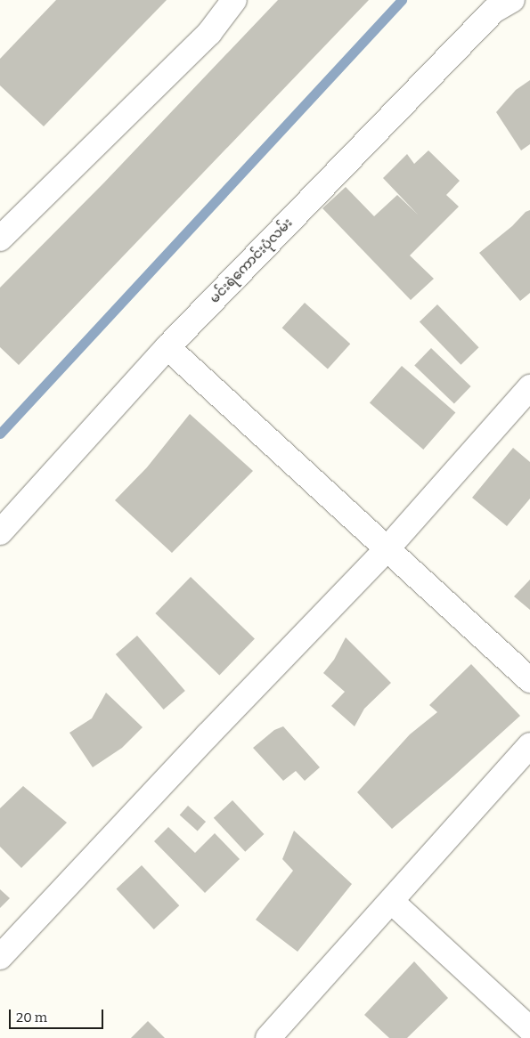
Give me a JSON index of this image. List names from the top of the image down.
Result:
{
  "streets": {
    "street": ["မင်းရဲကောင်းပုံလမ်း"]
  },
  "scale_bar": "20 m"
}
